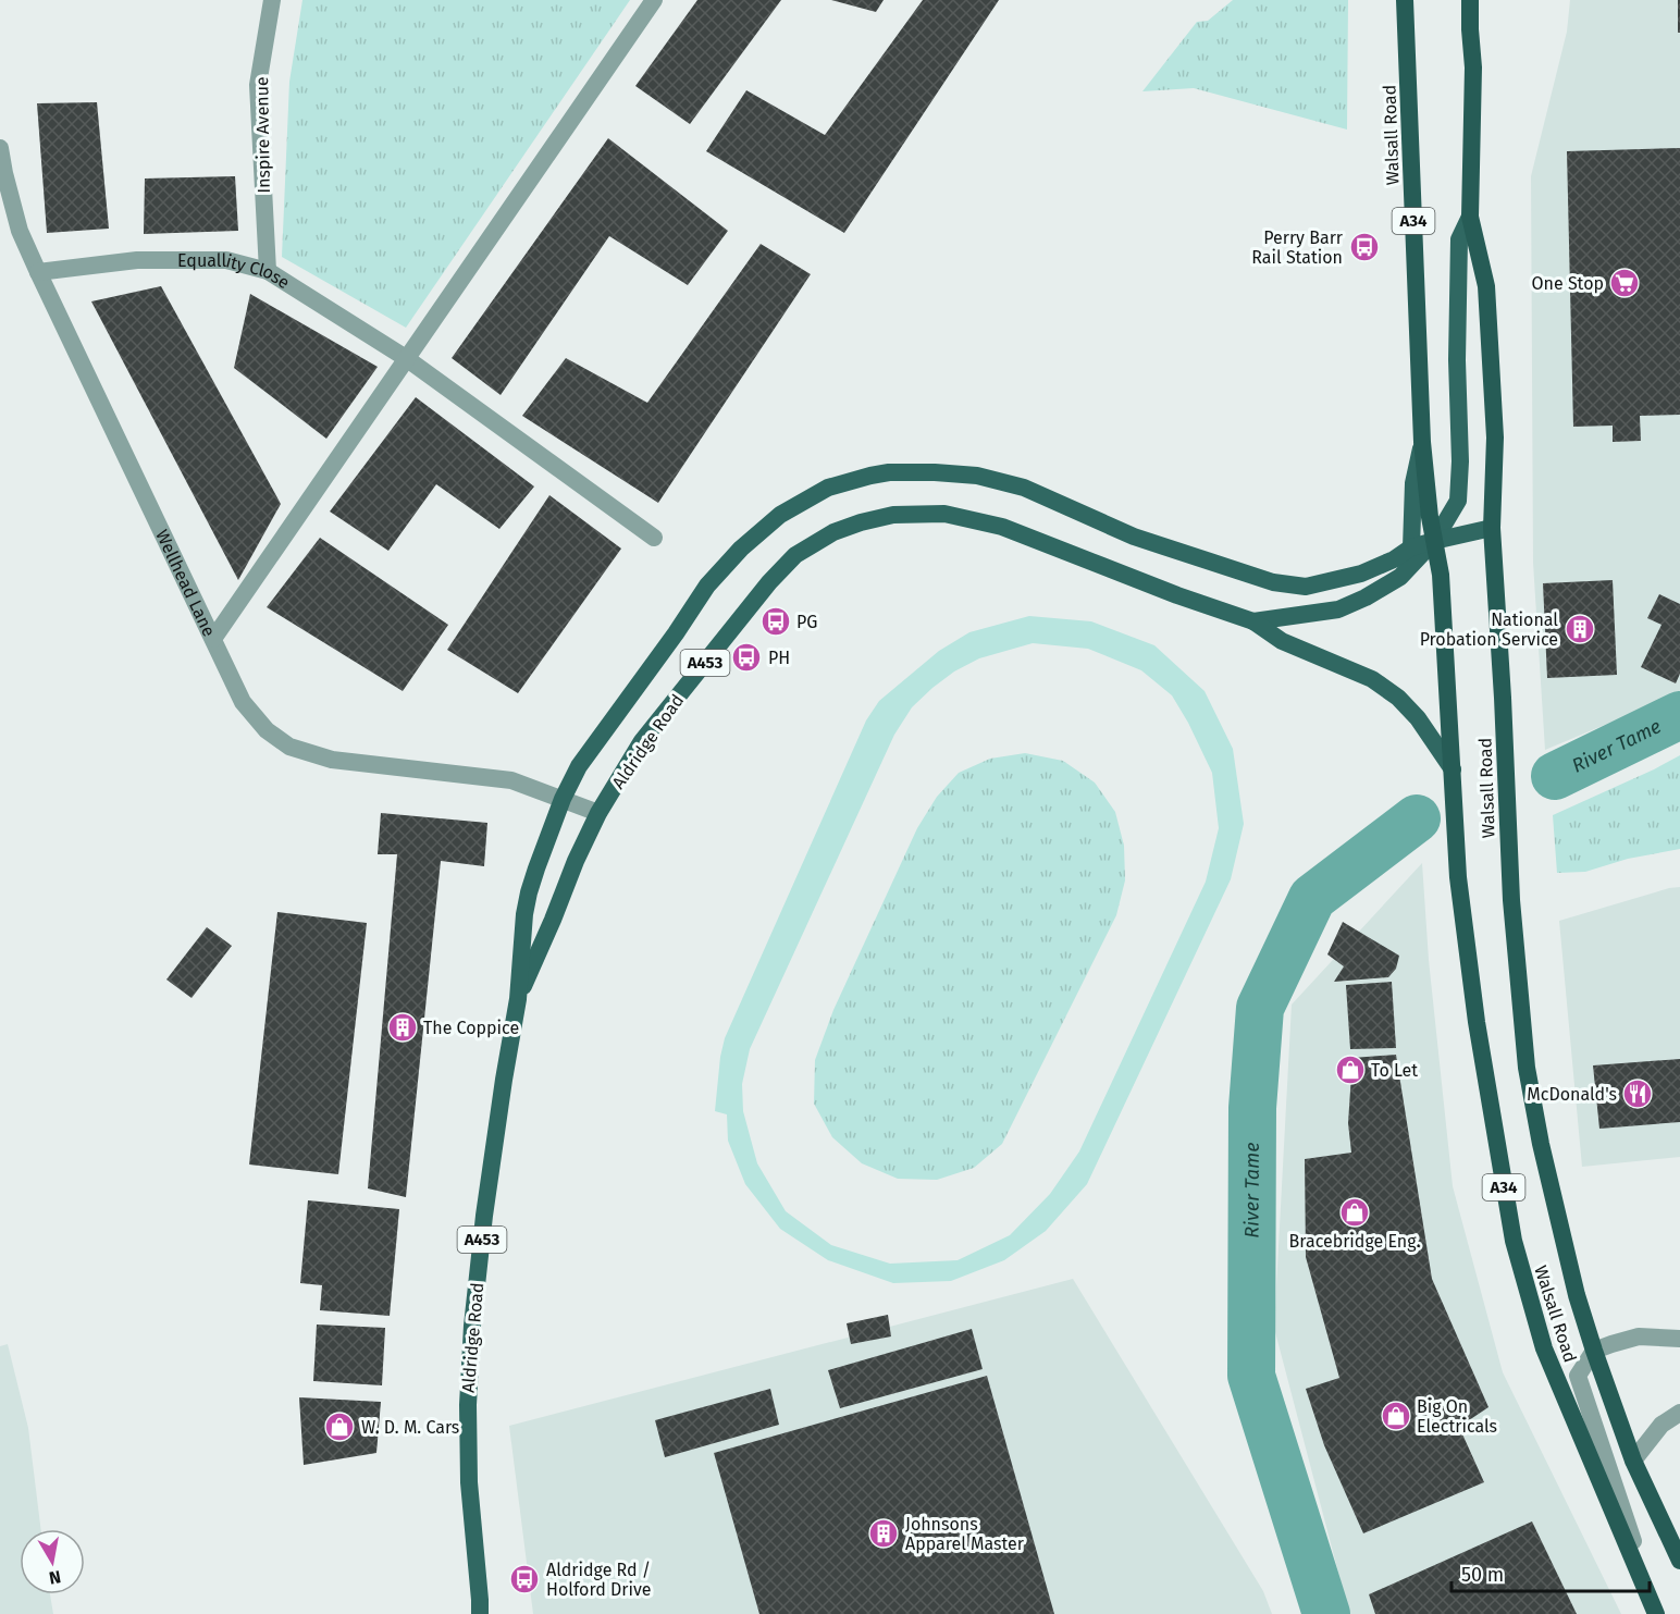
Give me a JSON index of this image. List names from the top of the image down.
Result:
{
  "streets": {
    "highway": ["Walsall Road", "A34"],
    "main road": ["A453", "Aldridge Road"],
    "street": ["Inspire Avenue", "Equallity Close", "Wellhead Lane"]
  },
  "crossings": [
    ["Inspire Avenue", "Equallity Close"],
    ["Walsall Road", "Aldridge Road"],
    ["Equallity Close", "Wellhead Lane"],
    ["Wellhead Lane", "Aldridge Road"]
  ],
  "water": ["River Tame"],
  "places": {
    "bus stop": [
      "Perry Barr Rail Station",
      "PG",
      "PH",
      "Aldridge Rd / Holford Drive"
    ],
    "supermarket": ["One Stop"],
    "building": ["National Probation Service", "The Coppice", "Johnsons Apparel Master"],
    "shop": [
      "To Let",
      "Bracebridge Eng.",
      "Big On Electricals",
      "W. D. M. Cars"
    ],
    "restaurant": ["McDonald's"]
  },
  "scale_bar": "50 m",
  "north": "bottom"
}
